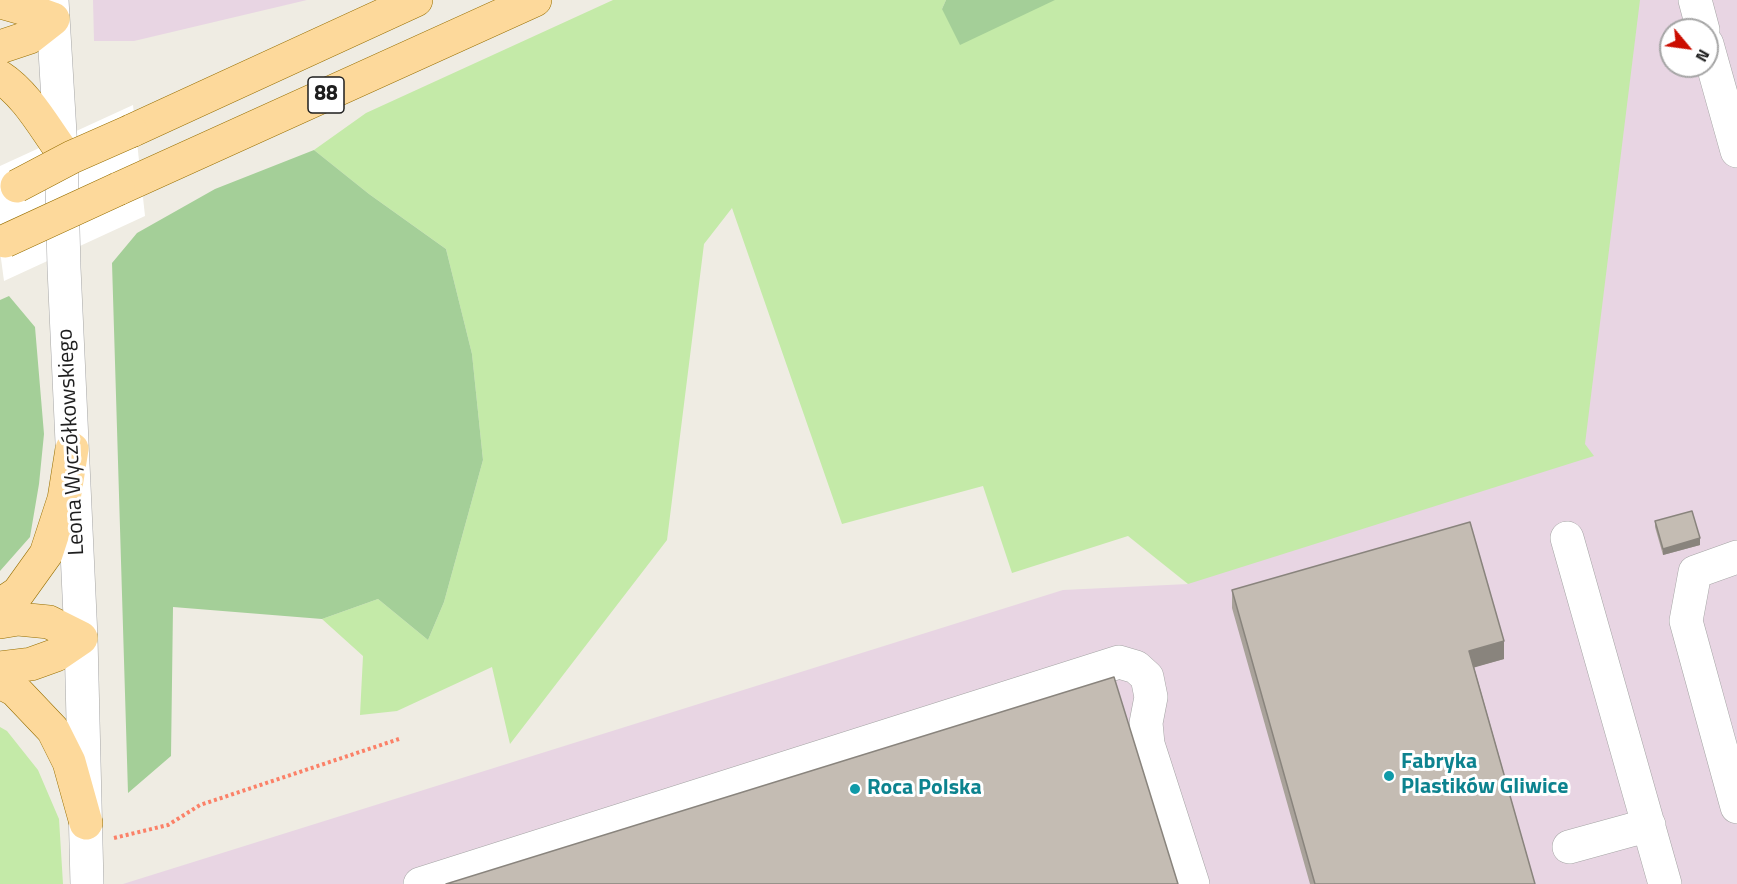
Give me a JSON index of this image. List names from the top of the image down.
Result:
{
  "streets": {
    "main road": ["88"],
    "street": ["Leona Wyczółkowskiego"]
  },
  "places": ["Fabryka Plastików Gliwice", "Roca Polska"],
  "north": "bottom right"
}
